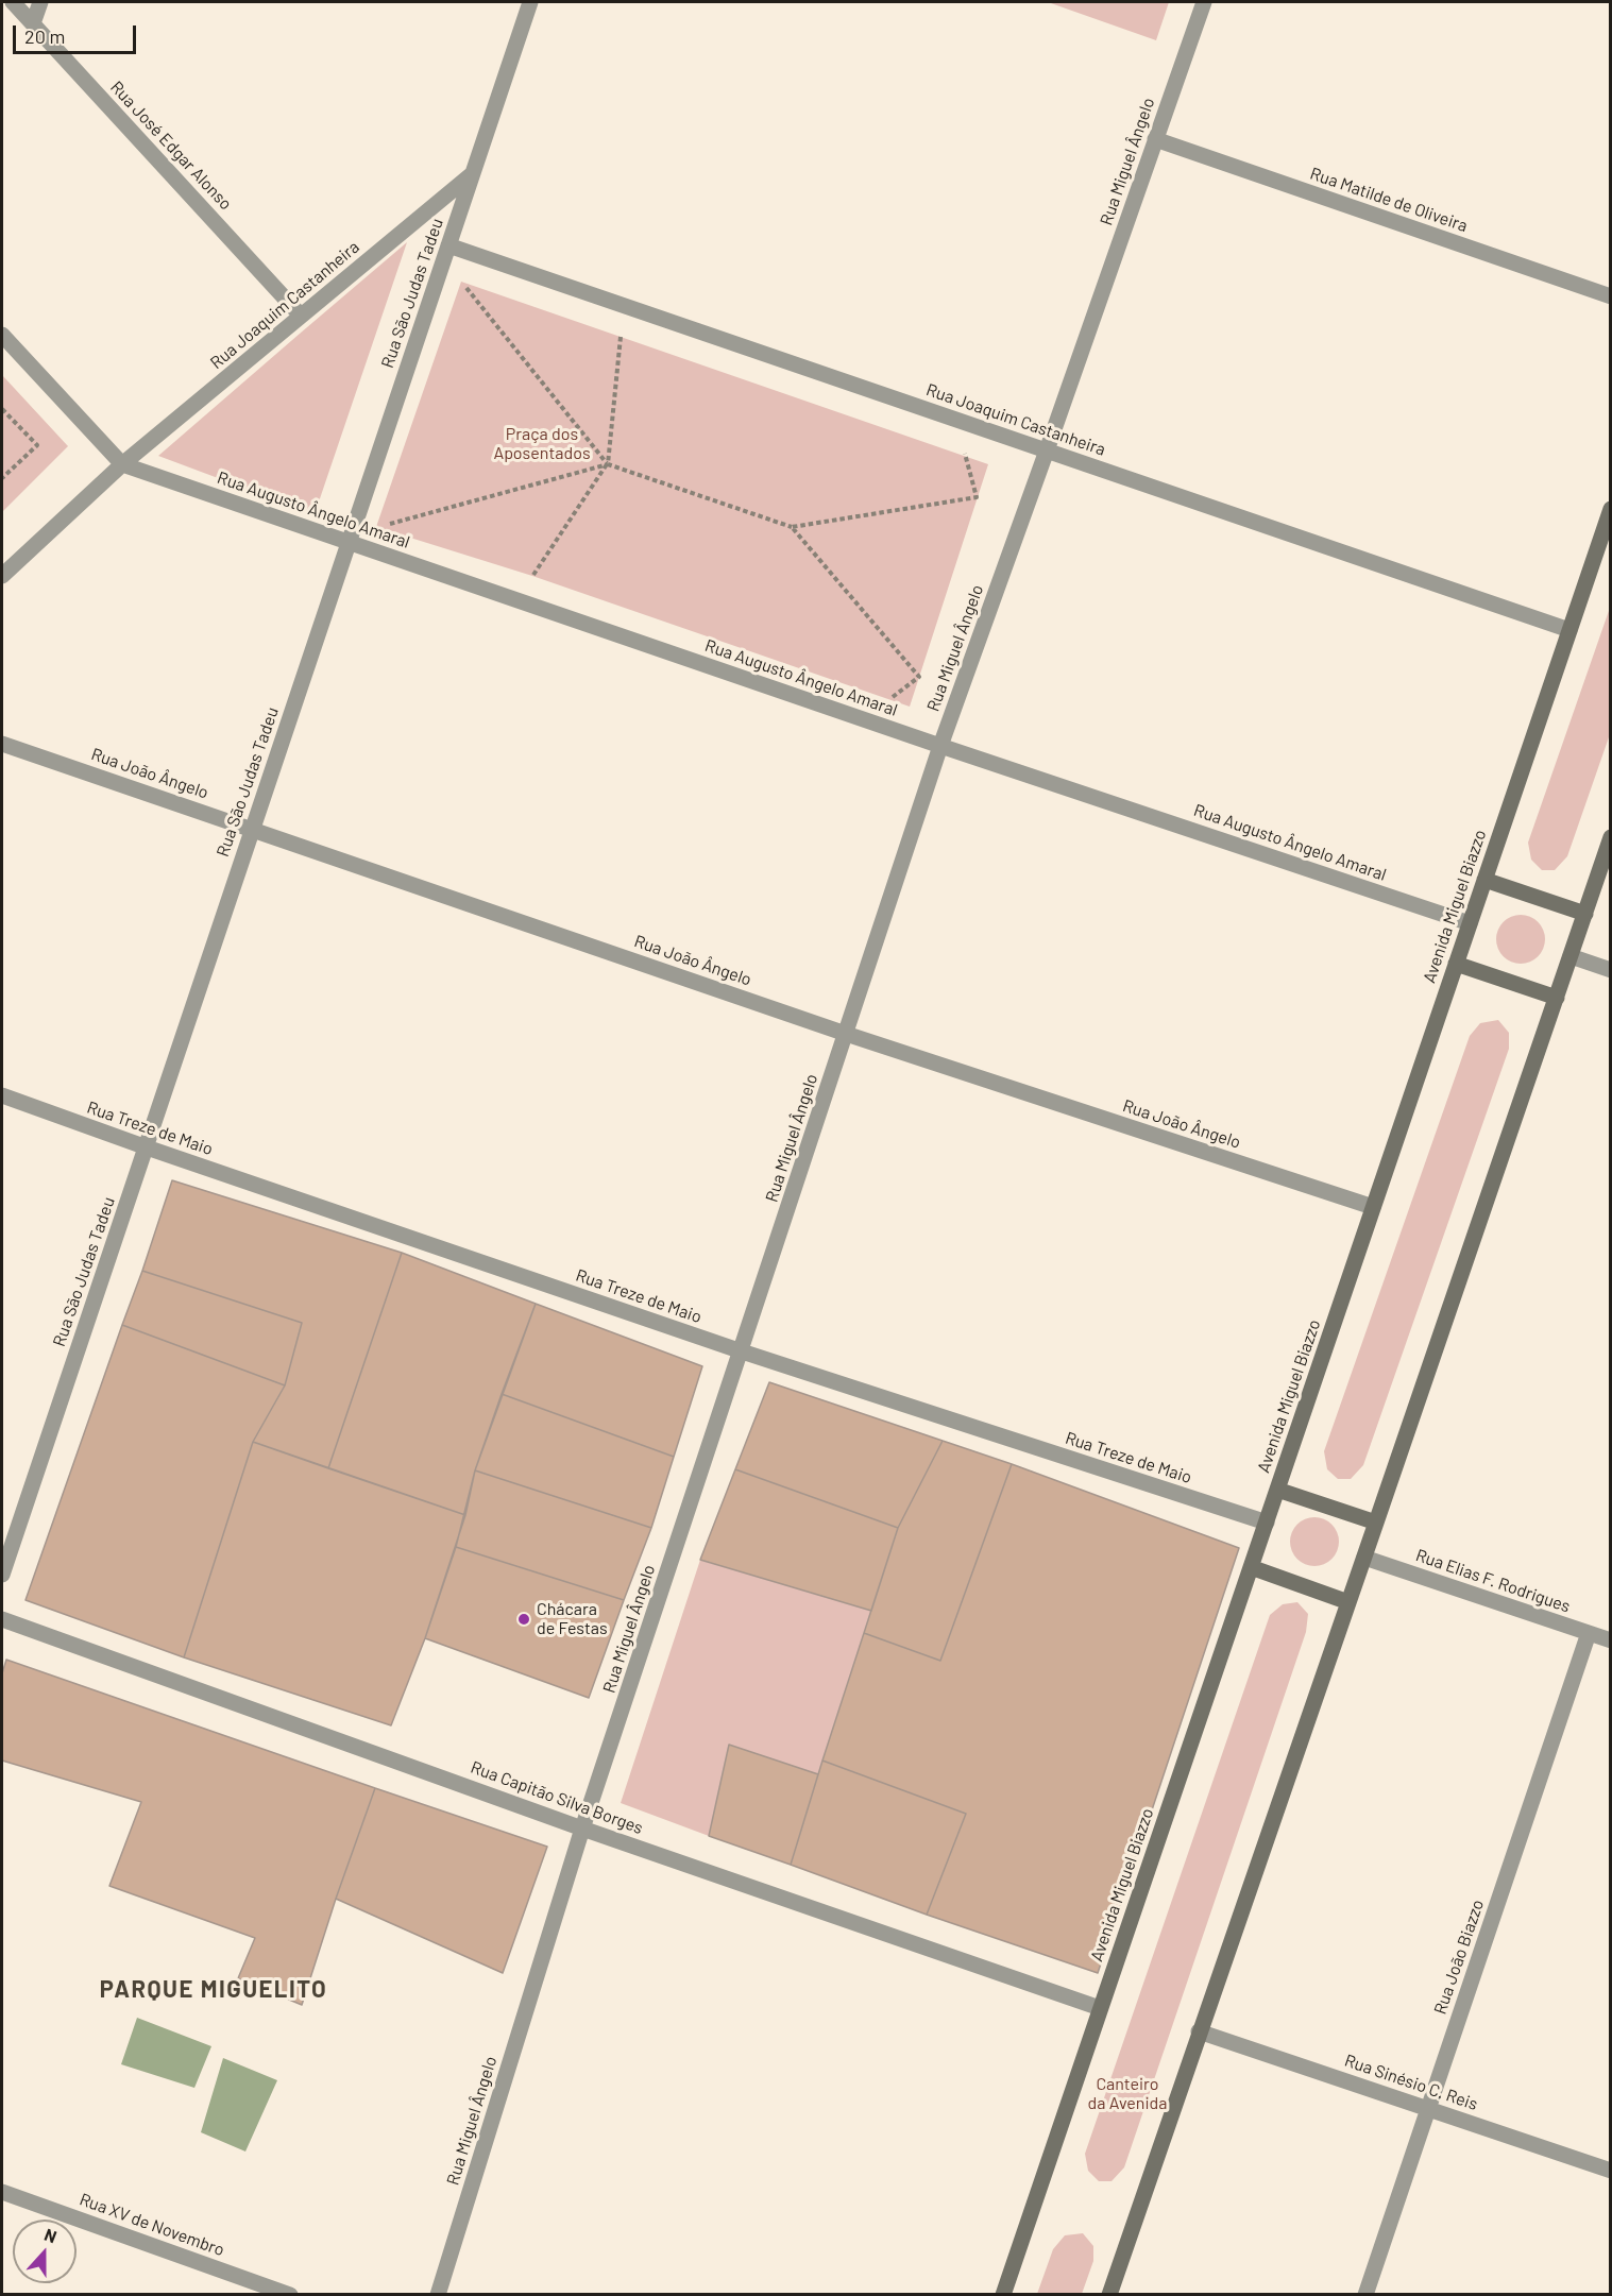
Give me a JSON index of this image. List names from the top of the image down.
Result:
{
  "streets": {
    "street": [
      "Rua José Edgar Alonso",
      "Rua Miguel Ângelo",
      "Rua Matilde de Oliveira",
      "Rua São Judas Tadeu",
      "Rua Joaquim Castanheira",
      "Rua Augusto Ângelo Amaral",
      "Rua João Ângelo",
      "Avenida Miguel Biazzo",
      "Rua Treze de Maio",
      "Rua Elias F. Rodrigues",
      "Rua Capitão Silva Borges",
      "Rua João Biazzo",
      "Rua Sinésio C. Reis",
      "Rua XV de Novembro"
    ]
  },
  "crossings": [
    ["Rua José Edgar Alonso", "Rua Joaquim Castanheira"],
    ["Rua Miguel Ângelo", "Rua Matilde de Oliveira"],
    ["Rua Miguel Ângelo", "Rua Joaquim Castanheira"],
    ["Rua Miguel Ângelo", "Rua Augusto Ângelo Amaral"],
    ["Rua Miguel Ângelo", "Rua João Ângelo"],
    ["Rua Miguel Ângelo", "Rua Treze de Maio"],
    ["Rua Miguel Ângelo", "Rua Capitão Silva Borges"],
    ["Rua São Judas Tadeu", "Rua Joaquim Castanheira"],
    ["Rua São Judas Tadeu", "Rua Augusto Ângelo Amaral"],
    ["Rua São Judas Tadeu", "Rua João Ângelo"],
    ["Rua São Judas Tadeu", "Rua Treze de Maio"],
    ["Rua Joaquim Castanheira", "Rua Augusto Ângelo Amaral"],
    ["Rua Joaquim Castanheira", "Avenida Miguel Biazzo"],
    ["Rua Augusto Ângelo Amaral", "Avenida Miguel Biazzo"],
    ["Rua João Ângelo", "Avenida Miguel Biazzo"],
    ["Avenida Miguel Biazzo", "Rua Treze de Maio"],
    ["Avenida Miguel Biazzo", "Rua Capitão Silva Borges"],
    ["Rua Elias F. Rodrigues", "Rua João Biazzo"],
    ["Rua João Biazzo", "Rua Sinésio C. Reis"]
  ],
  "districts": ["PARQUE MIGUELITO"],
  "parks": ["Praça dos Aposentados", "Canteiro da Avenida"],
  "places": ["Chácara de Festas"],
  "scale_bar": "20 m",
  "north": "top"
}
